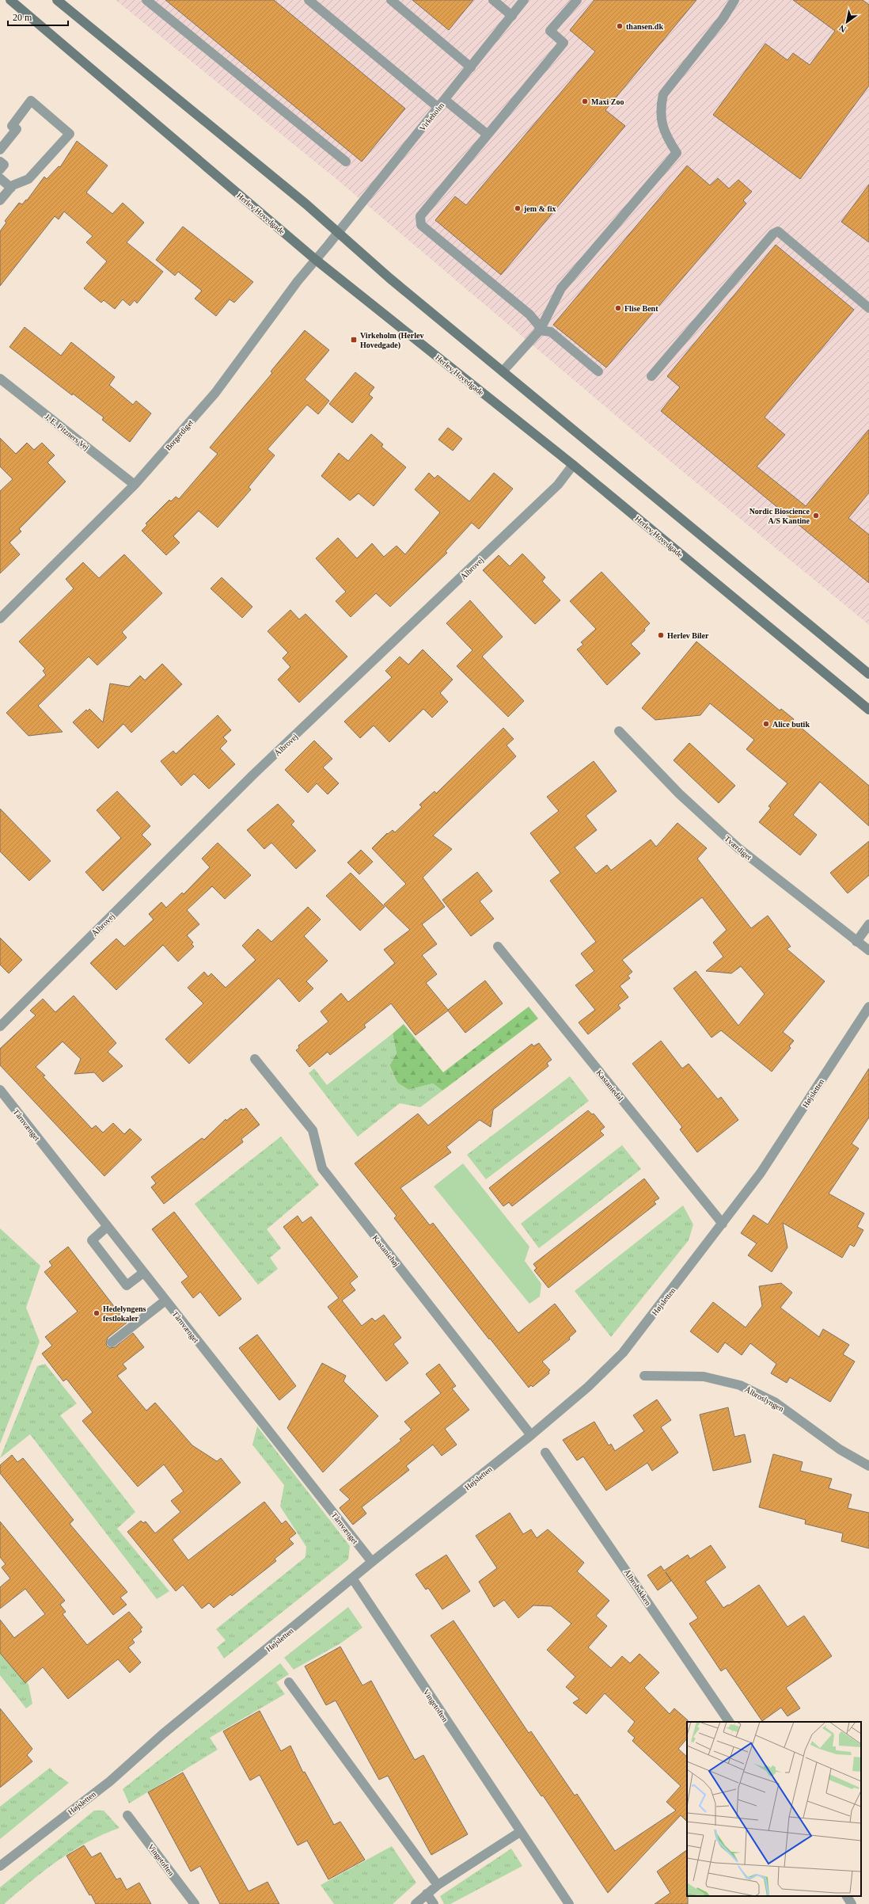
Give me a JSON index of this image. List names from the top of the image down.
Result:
{
  "streets": {
    "main road": ["Herlev Hovedgade"],
    "street": [
      "Virkeholm",
      "J. E. Pitzners Vej",
      "Borgerdiget",
      "Ålbrovej",
      "Tværdiget",
      "Kastaniedal",
      "Højsletten",
      "Tårnvænget",
      "Kastaniehøj",
      "Ålbroslyngen",
      "Ålbrobakken",
      "Vingetoften"
    ]
  },
  "crossings": [
    ["Virkeholm", "Borgerdiget"],
    ["Herlev Hovedgade", "Borgerdiget"],
    ["Herlev Hovedgade", "Ålbrovej"],
    ["J. E. Pitzners Vej", "Borgerdiget"],
    ["Kastaniedal", "Højsletten"],
    ["Højsletten", "Tårnvænget"],
    ["Højsletten", "Kastaniehøj"],
    ["Højsletten", "Vingetoften"]
  ],
  "places": {
    "other": [
      "thansen.dk",
      "Maxi Zoo",
      "jem & fix",
      "Flise Bent",
      "Nordic Bioscience A/S Kantine",
      "Herlev Biler",
      "Alice butik",
      "Hedelyngens festlokaler"
    ],
    "transit": ["Virkeholm (Herlev Hovedgade)"]
  },
  "scale_bar": "20 m",
  "north": "bottom left"
}
